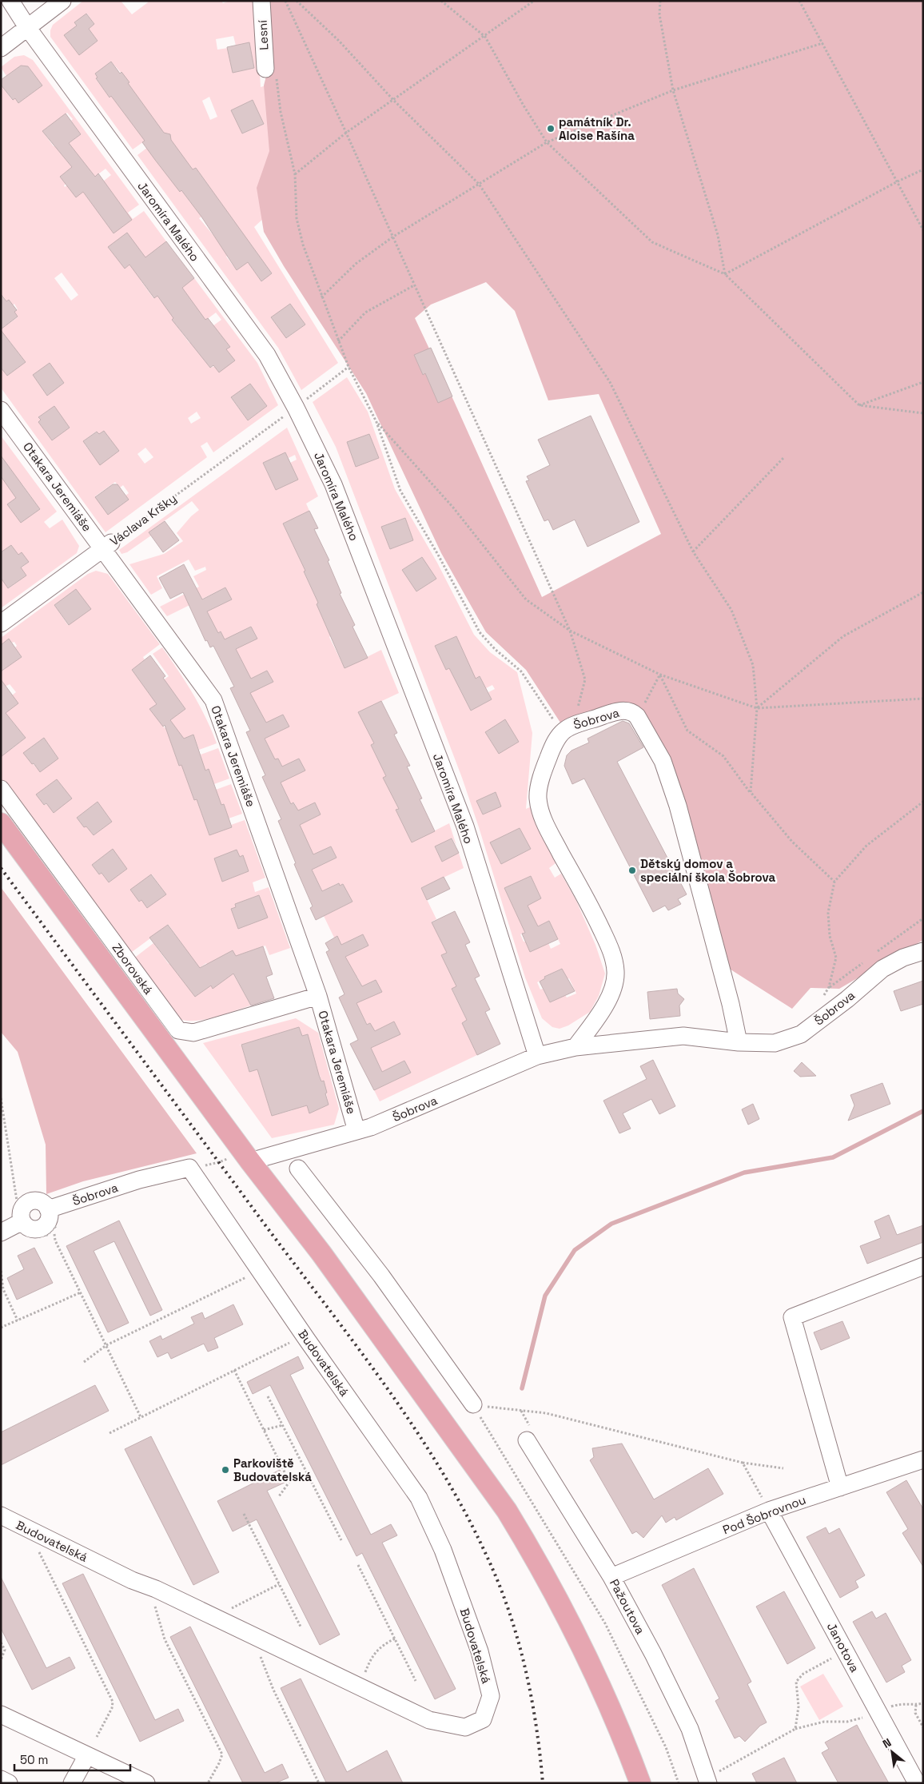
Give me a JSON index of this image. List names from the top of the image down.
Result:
{
  "streets": {
    "street": [
      "Lesní",
      "Jaromíra Malého",
      "Otakara Jeremiáše",
      "Václava Kršky",
      "Šobrova",
      "Zborovská",
      "Budovatelská",
      "Pod Šobrovnou",
      "Pažoutova",
      "Janotova"
    ]
  },
  "crossings": [
    ["Jaromíra Malého", "Šobrova"],
    ["Otakara Jeremiáše", "Václava Kršky"],
    ["Otakara Jeremiáše", "Šobrova"],
    ["Otakara Jeremiáše", "Zborovská"],
    ["Šobrova", "Budovatelská"],
    ["Pod Šobrovnou", "Pažoutova"],
    ["Pod Šobrovnou", "Janotova"]
  ],
  "places": ["památník Dr. Aloise Rašína", "Dětský domov a speciální škola Šobrova", "Parkoviště Budovatelská"],
  "scale_bar": "50 m",
  "north": "top left"
}
